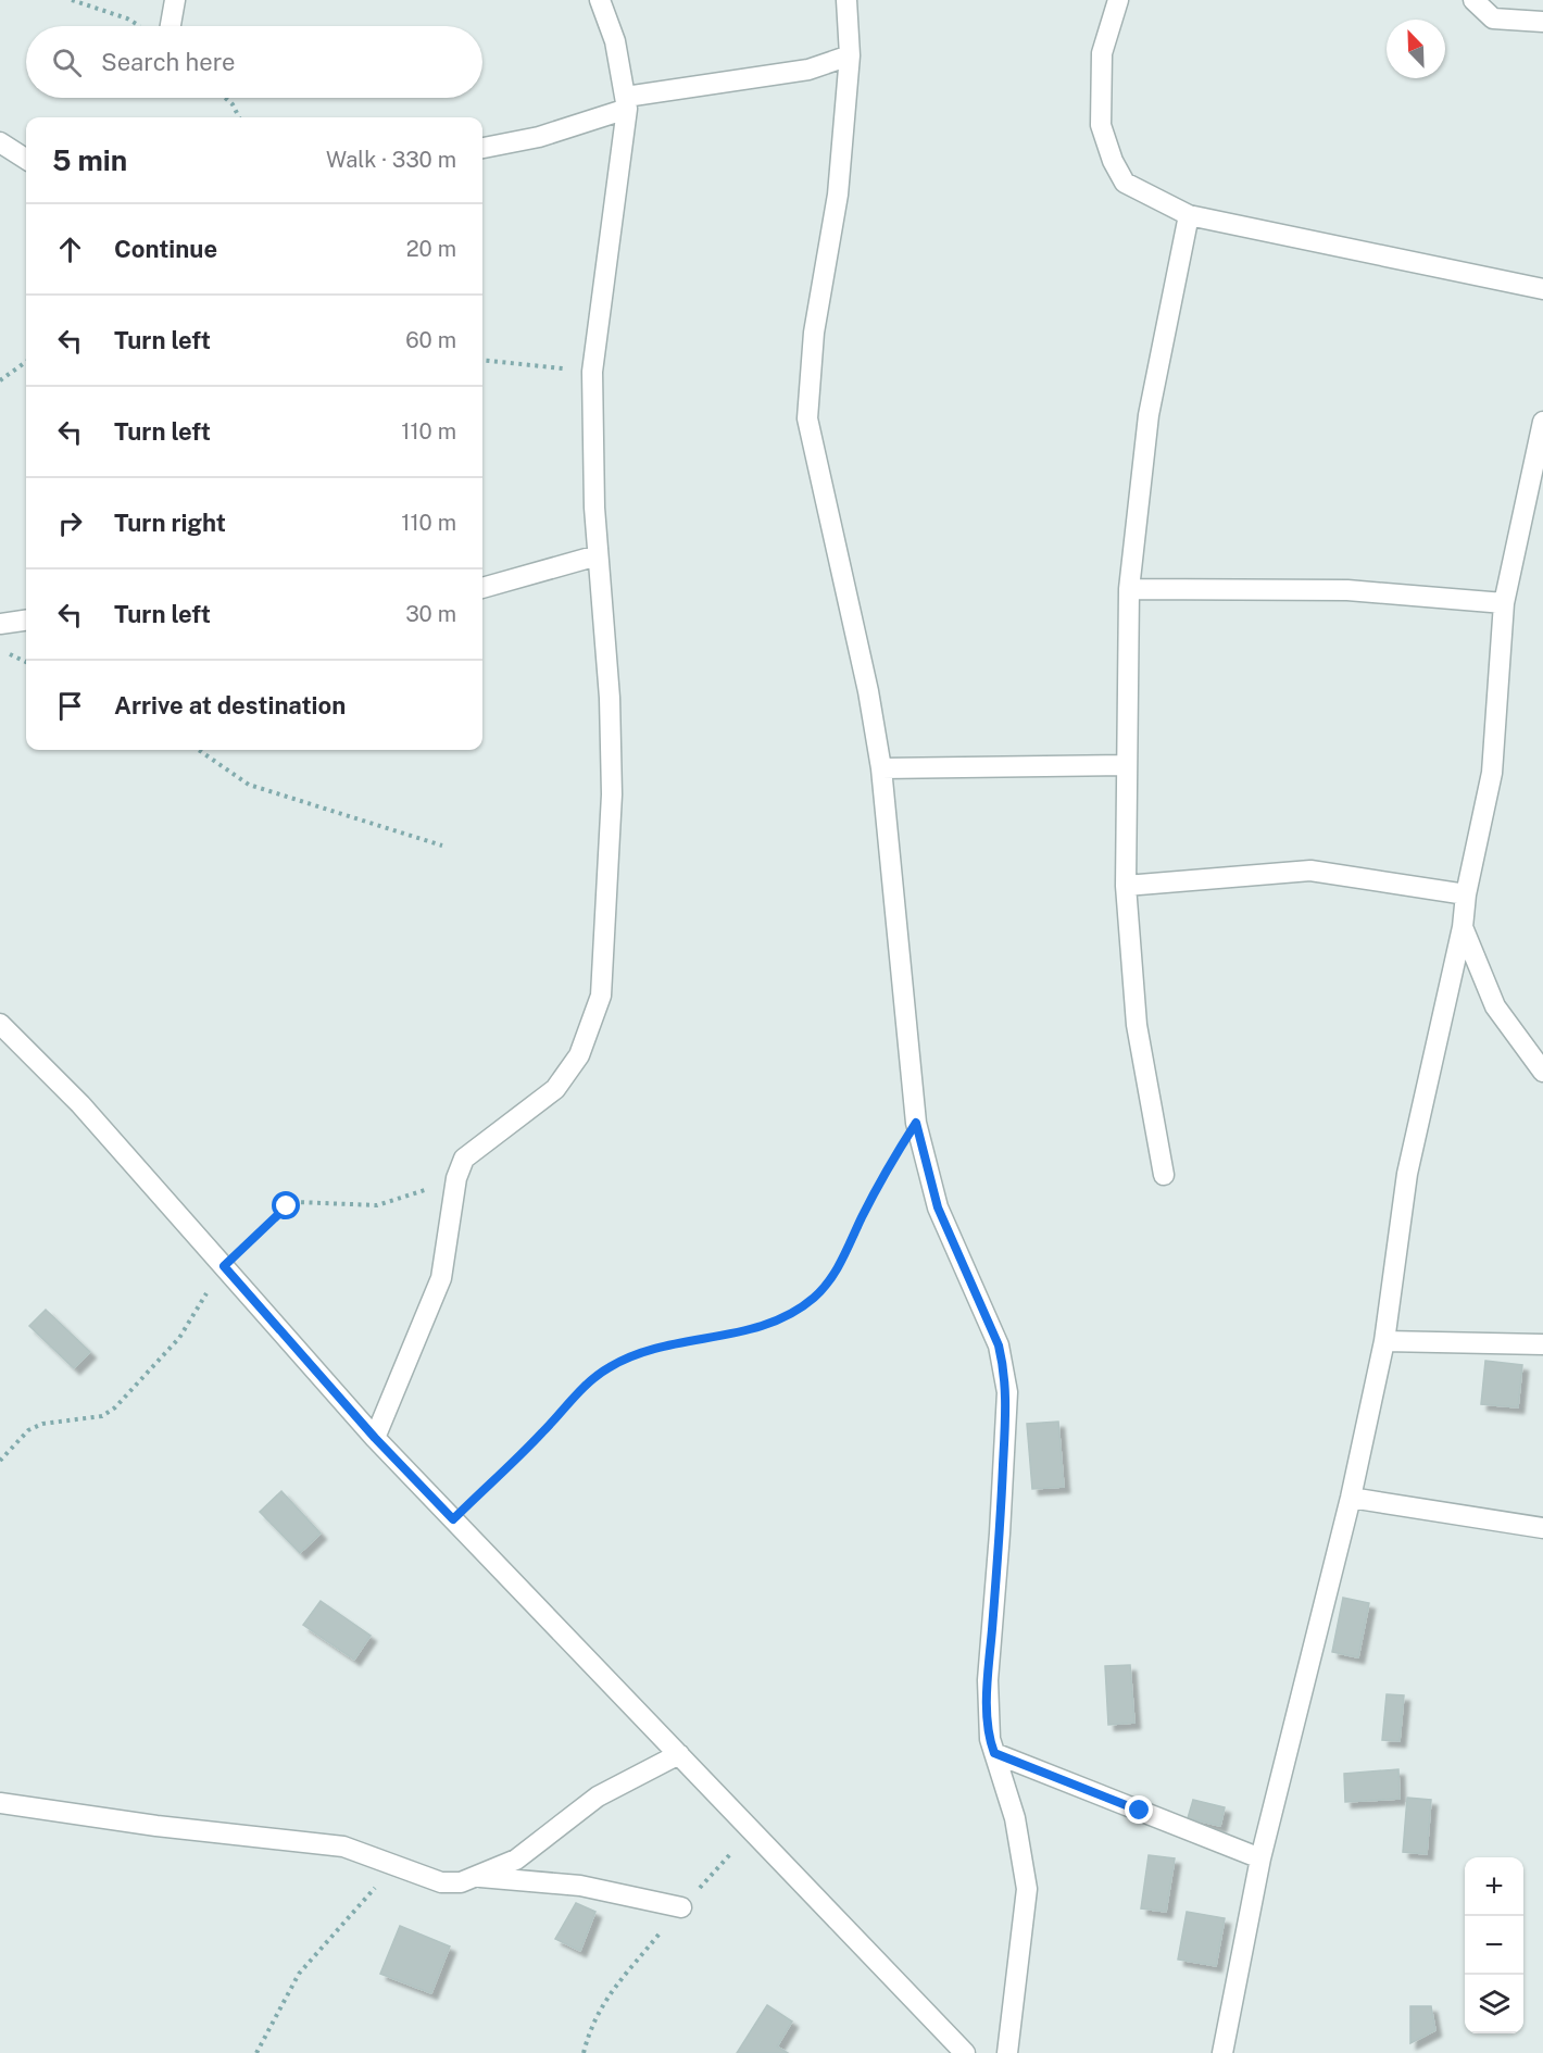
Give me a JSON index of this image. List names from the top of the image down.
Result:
{
  "north": "top left",
  "page": {
    "search": "Search here",
    "heading": ["5 min", "Walk · 330 m"],
    "list": [
      ["Continue", "20 m"],
      ["Turn left", "60 m"],
      ["Turn left", "110 m"],
      ["Turn right", "110 m"],
      ["Turn left", "30 m"],
      "Arrive at destination"
    ],
    "map_buttons": ["+", "−"]
  }
}
